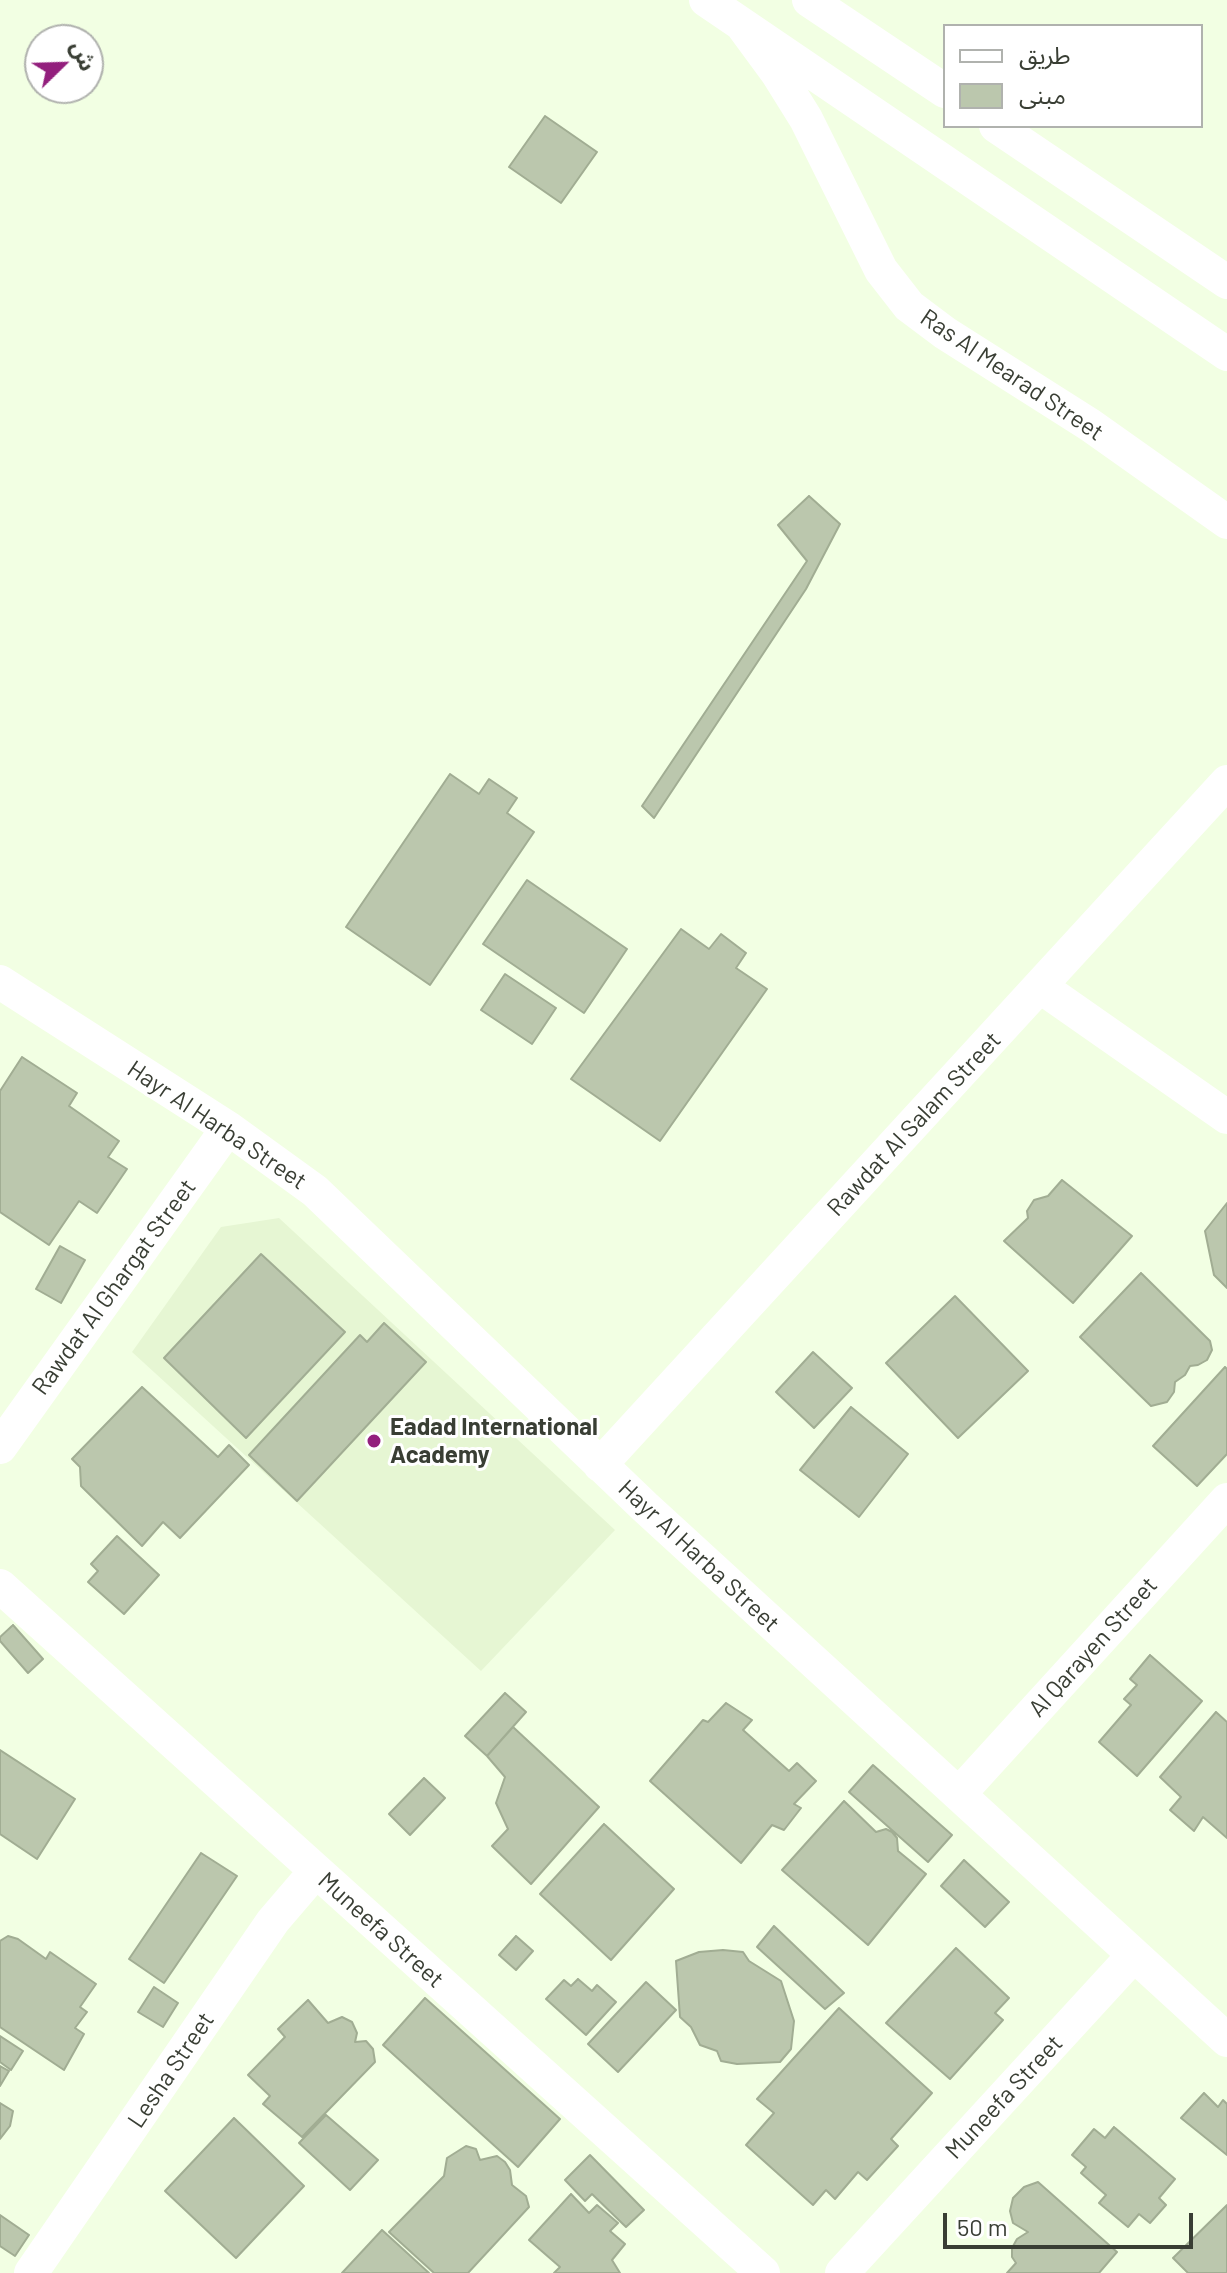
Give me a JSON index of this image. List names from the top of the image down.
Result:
{
  "streets": {
    "street": [
      "Ras Al Mearad Street",
      "Rawdat Al Salam Street",
      "Hayr Al Harba Street",
      "Rawdat Al Ghargat Street",
      "Al Qarayen Street",
      "Muneefa Street",
      "Lesha Street"
    ]
  },
  "crossings": [
    ["Rawdat Al Salam Street", "Hayr Al Harba Street"],
    ["Hayr Al Harba Street", "Rawdat Al Ghargat Street"],
    ["Hayr Al Harba Street", "Al Qarayen Street"],
    ["Hayr Al Harba Street", "Muneefa Street"],
    ["Muneefa Street", "Lesha Street"]
  ],
  "places": ["Eadad International Academy"],
  "legend": ["طريق", "مبنى"],
  "scale_bar": "50 m",
  "north": "top right"
}
